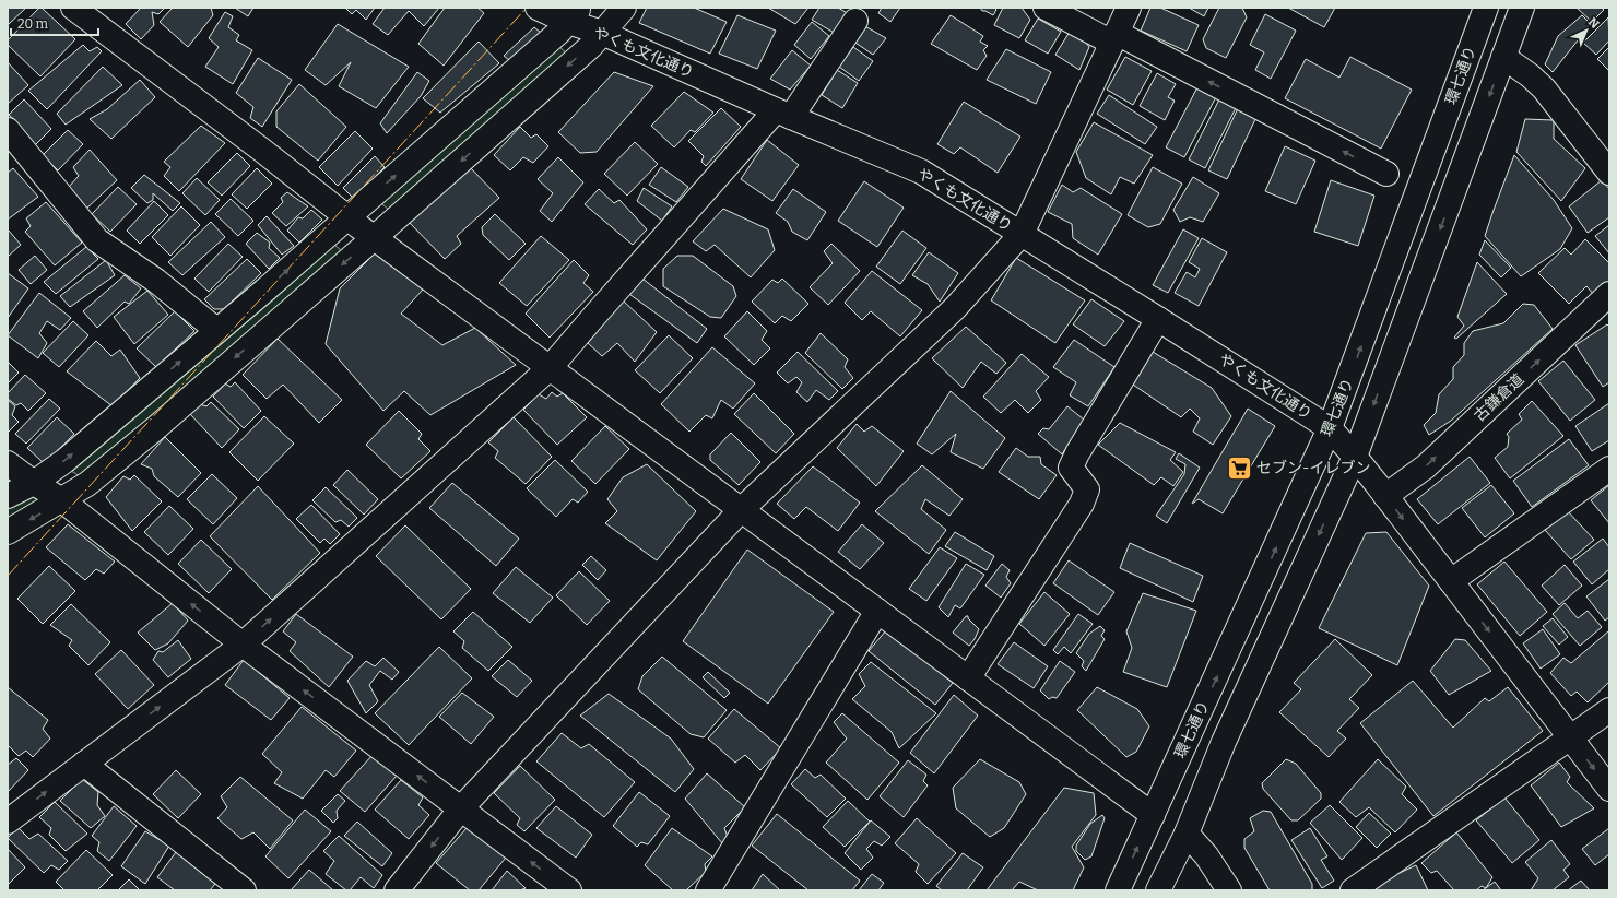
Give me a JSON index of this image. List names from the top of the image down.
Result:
{
  "streets": {
    "street": ["やくも文化通り", "環七通り", "古鎌倉道"]
  },
  "crossings": [
    ["やくも文化通り", "環七通り"],
    ["やくも文化通り", "古鎌倉道"]
  ],
  "places": {
    "supermarket": ["セブン-イレブン"]
  },
  "scale_bar": "20 m",
  "north": "top right"
}
